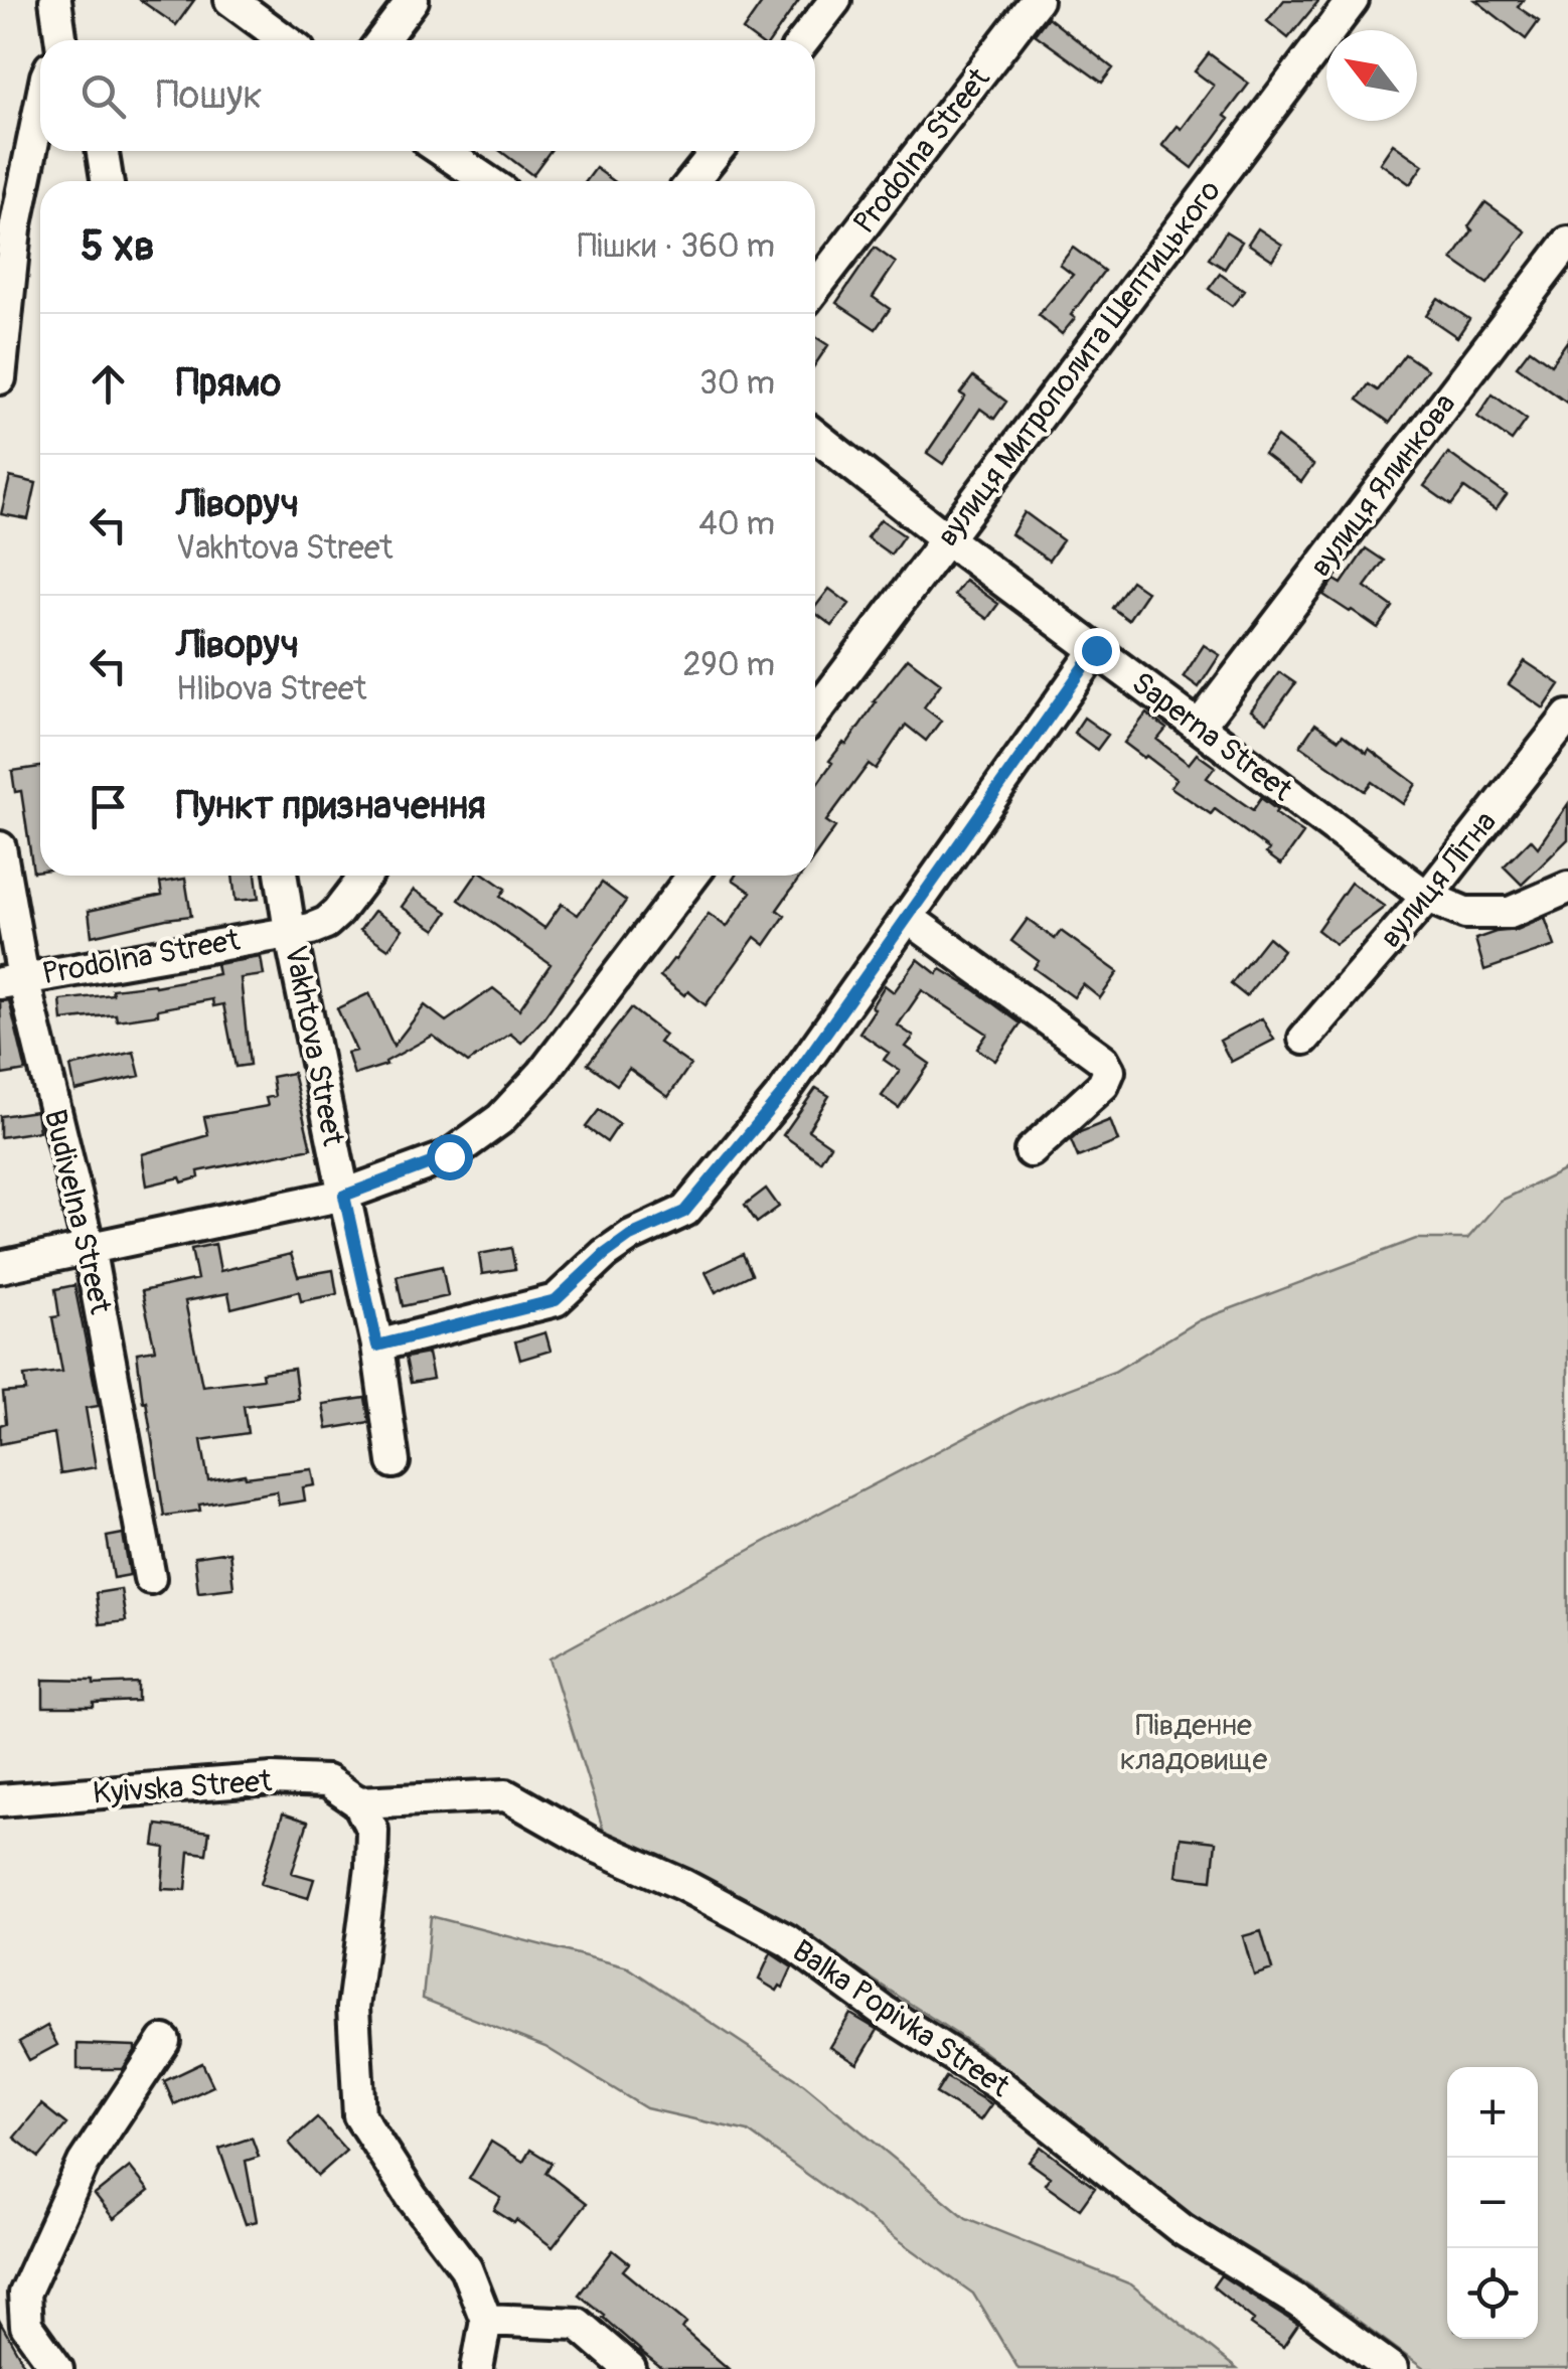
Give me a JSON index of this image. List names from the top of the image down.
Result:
{
  "streets": {
    "street": [
      "Prodolna Street",
      "вулиця Митрополита Шептицького",
      "вулиця Ялинкова",
      "Saperna Street",
      "вулиця Літна",
      "Vakhtova Street",
      "Budivelna Street",
      "Kyivska Street",
      "Balka Popivka Street"
    ]
  },
  "crossings": [
    ["Prodolna Street", "Vakhtova Street"],
    ["Prodolna Street", "Budivelna Street"],
    ["вулиця Митрополита Шептицького", "Saperna Street"],
    ["вулиця Ялинкова", "Saperna Street"],
    ["Saperna Street", "вулиця Літна"],
    ["Kyivska Street", "Balka Popivka Street"]
  ],
  "parks": ["Південне кладовище"],
  "north": "top left",
  "page": {
    "search": "Пошук",
    "heading": ["5 хв", "Пішки · 360 m"],
    "list": [
      ["Прямо", "30 m"],
      ["Ліворуч", "Vakhtova Street", "40 m"],
      ["Ліворуч", "Hlibova Street", "290 m"],
      "Пункт призначення"
    ],
    "map_buttons": ["+", "−"]
  }
}
